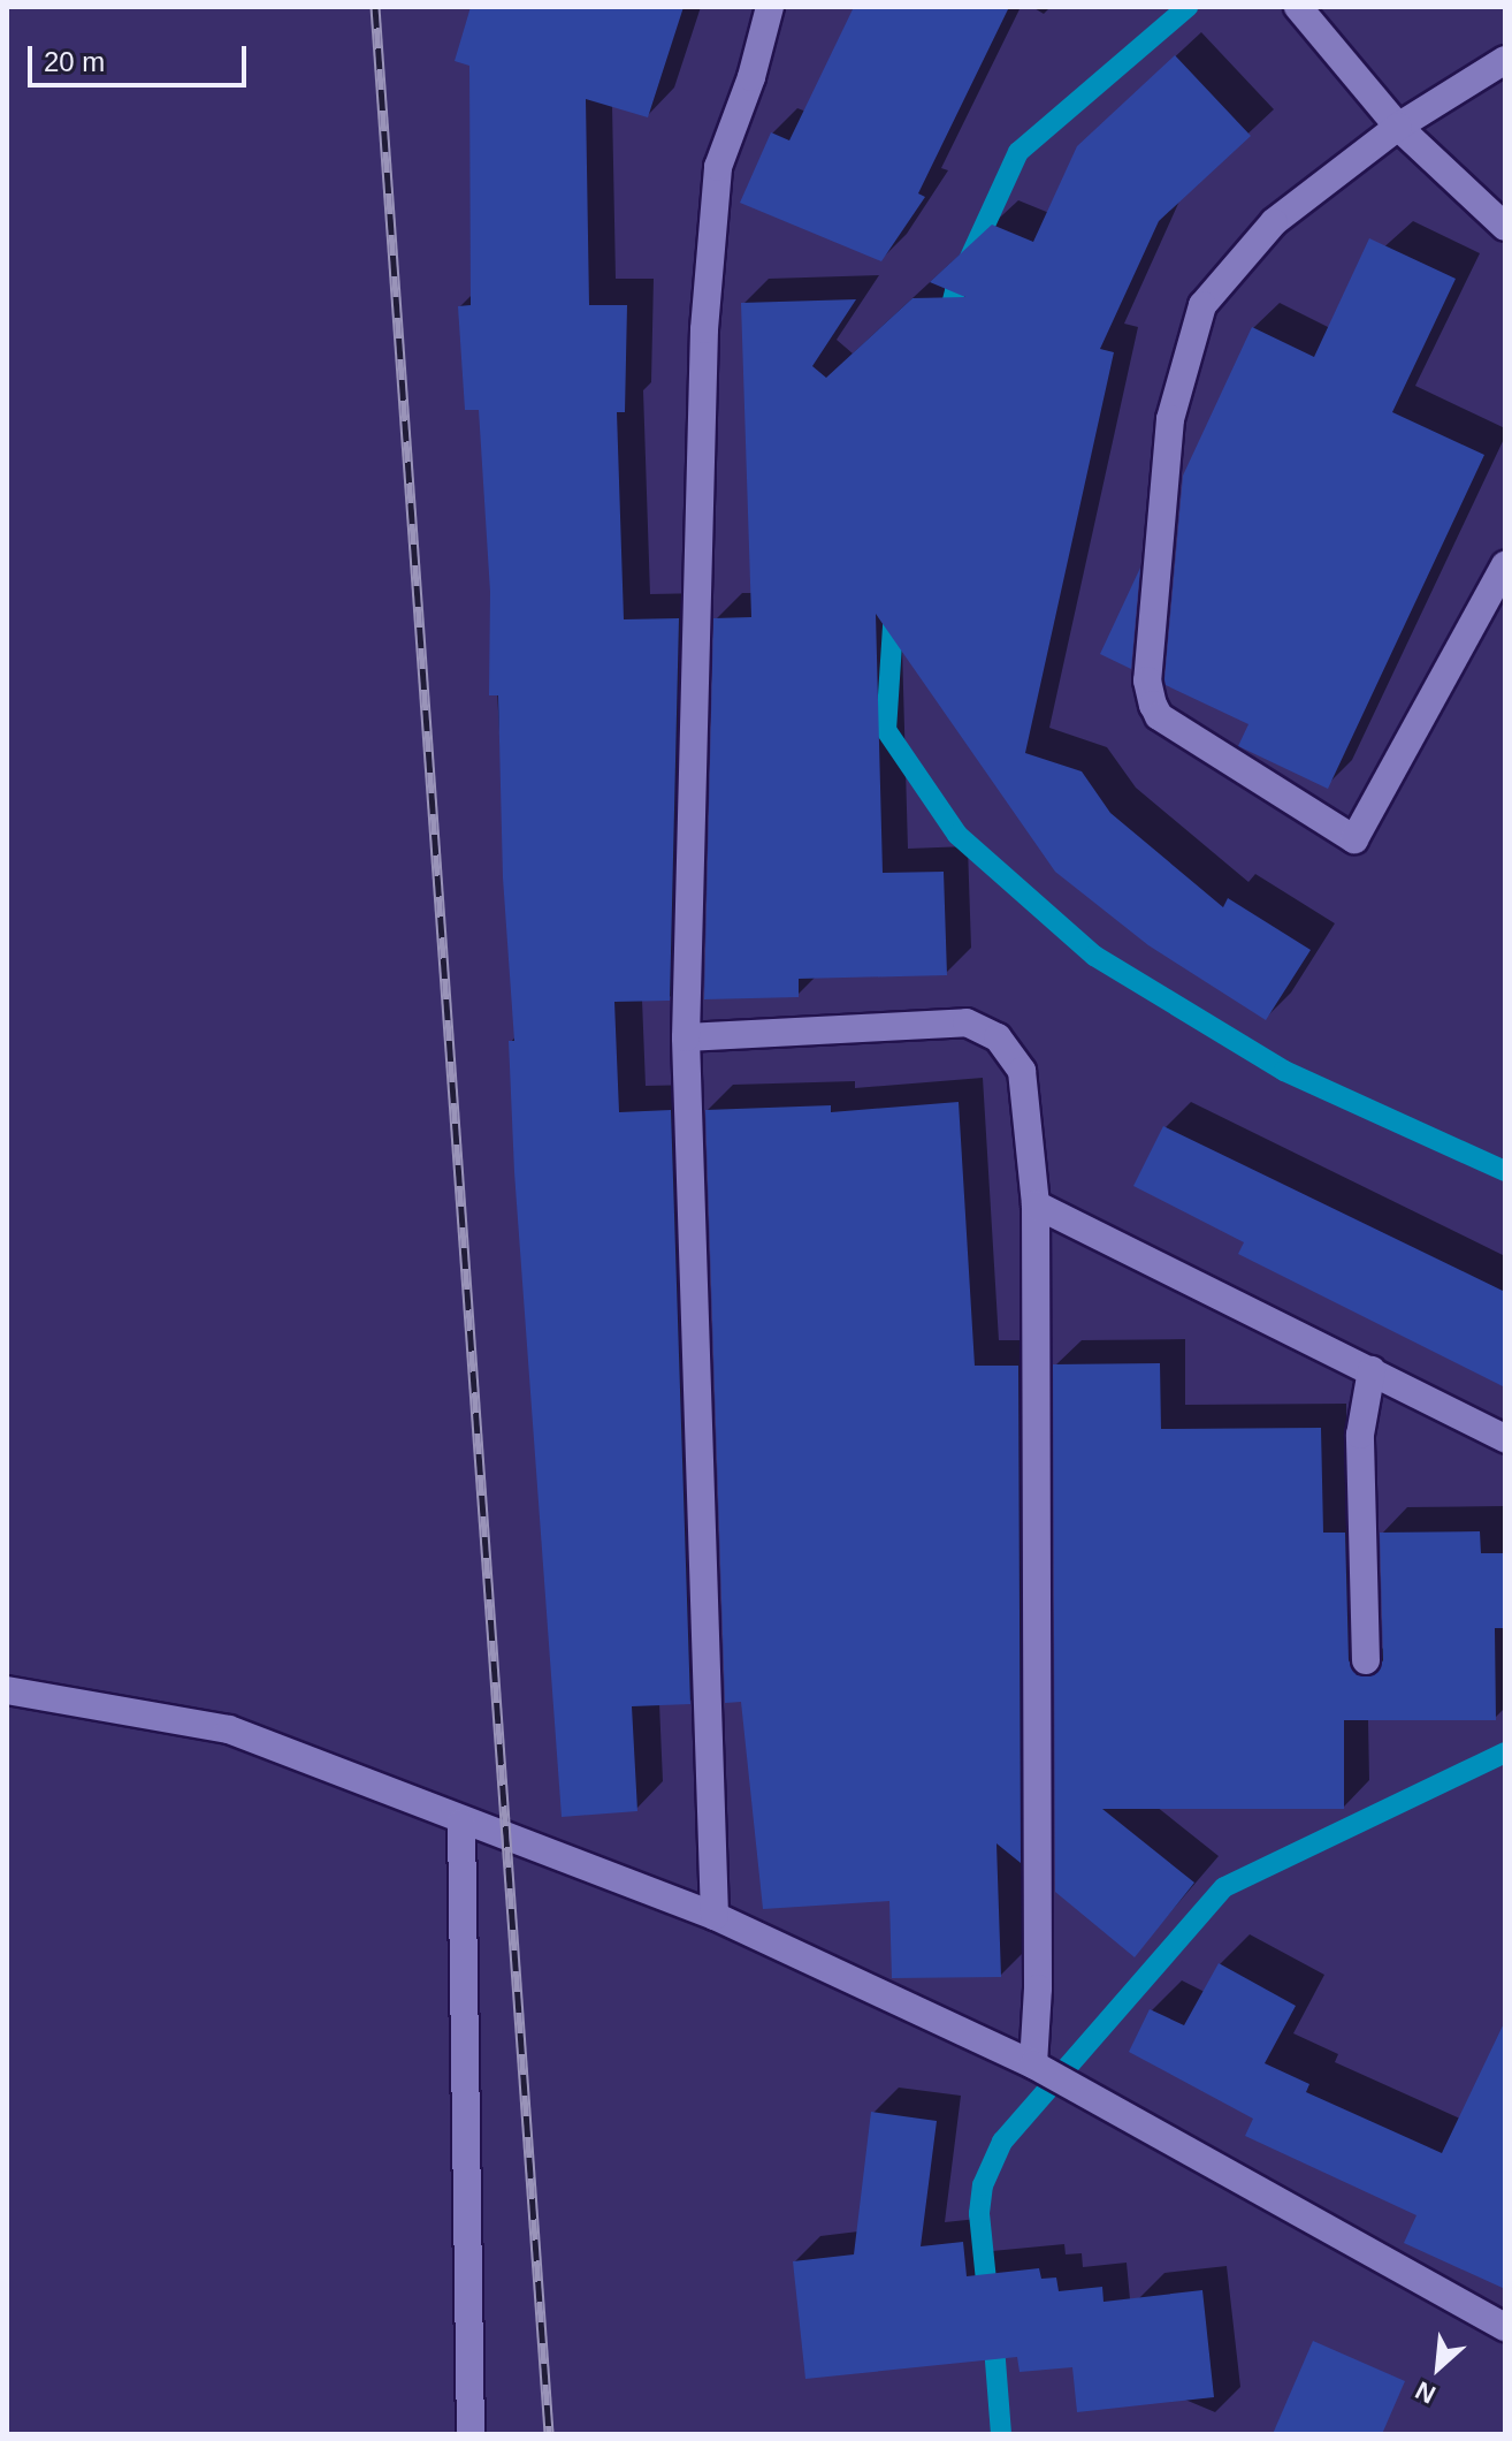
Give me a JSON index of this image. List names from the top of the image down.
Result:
{
  "scale_bar": "20 m",
  "north": "bottom left"
}
